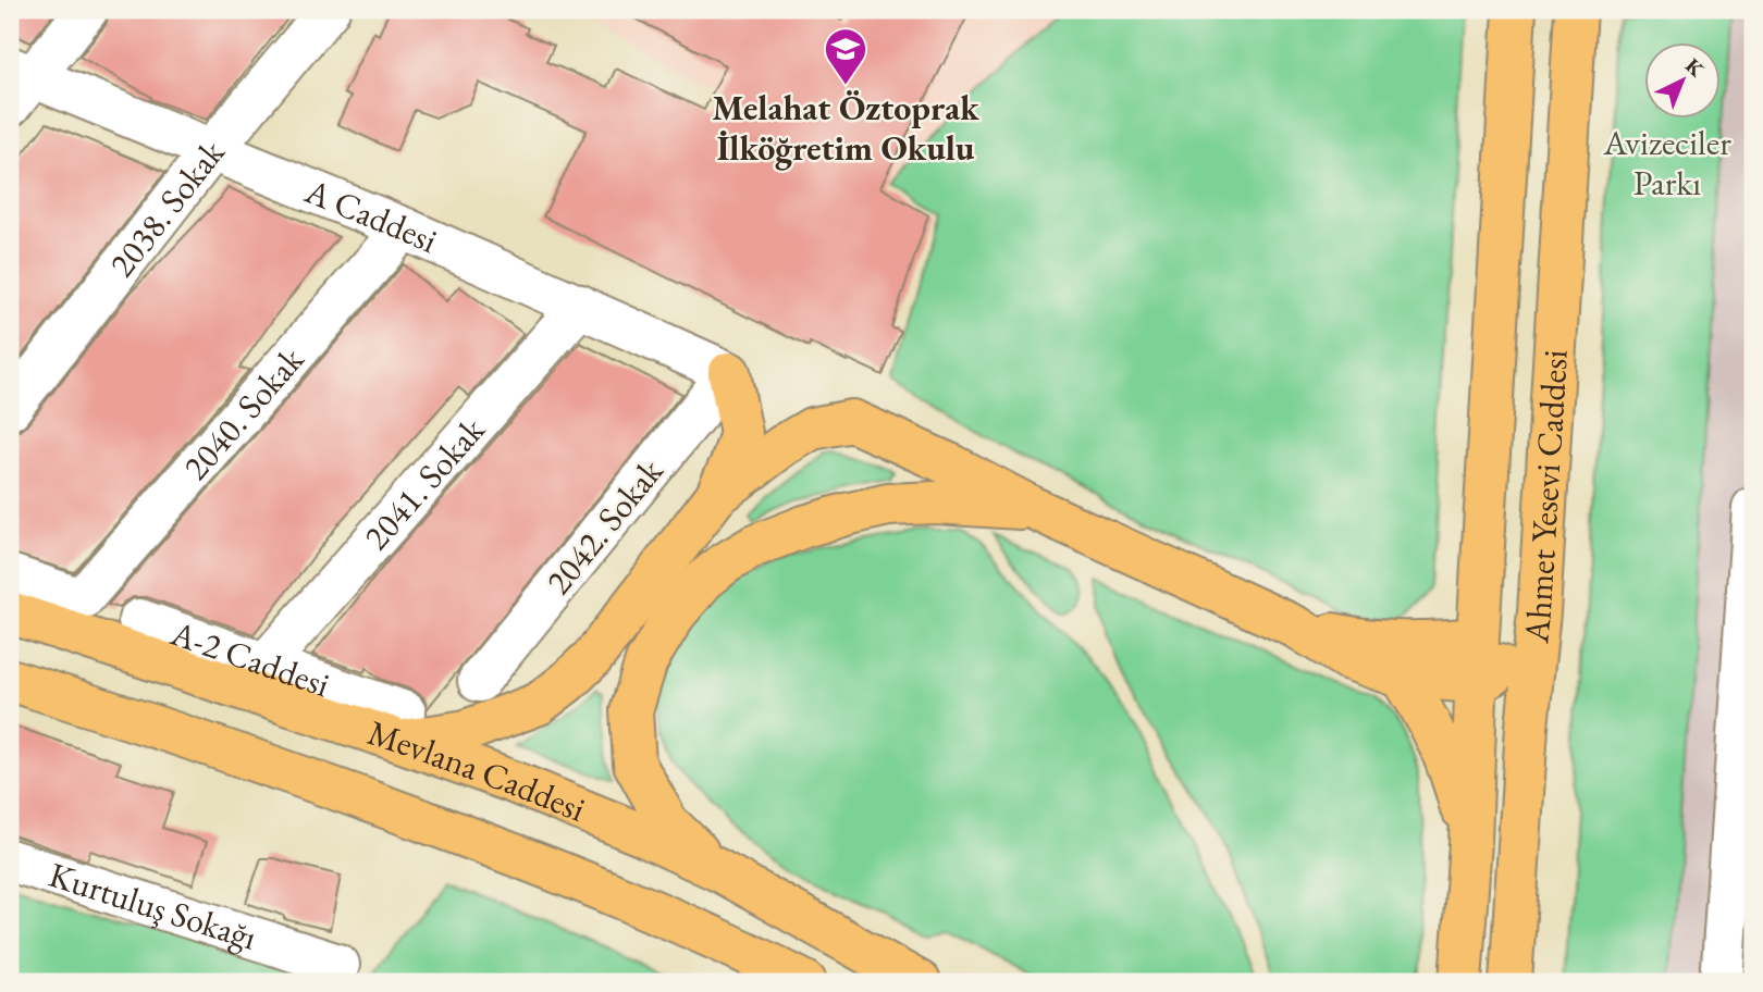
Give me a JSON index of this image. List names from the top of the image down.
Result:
{
  "streets": {
    "main road": ["Ahmet Yesevi Caddesi", "Mevlana Caddesi"],
    "street": [
      "2038. Sokak",
      "A Caddesi",
      "2040. Sokak",
      "2041. Sokak",
      "2042. Sokak",
      "A-2 Caddesi",
      "Kurtuluş Sokağı"
    ]
  },
  "crossings": [
    ["2038. Sokak", "A Caddesi"],
    ["A Caddesi", "2040. Sokak"],
    ["A Caddesi", "2041. Sokak"],
    ["A Caddesi", "2042. Sokak"],
    ["2040. Sokak", "A-2 Caddesi"],
    ["2040. Sokak", "Mevlana Caddesi"],
    ["2041. Sokak", "A-2 Caddesi"],
    ["A-2 Caddesi", "Mevlana Caddesi"]
  ],
  "parks": ["Avizeciler Parkı"],
  "places": {
    "school or university": ["Melahat Öztoprak İlköğretim Okulu"]
  },
  "north": "top right"
}
